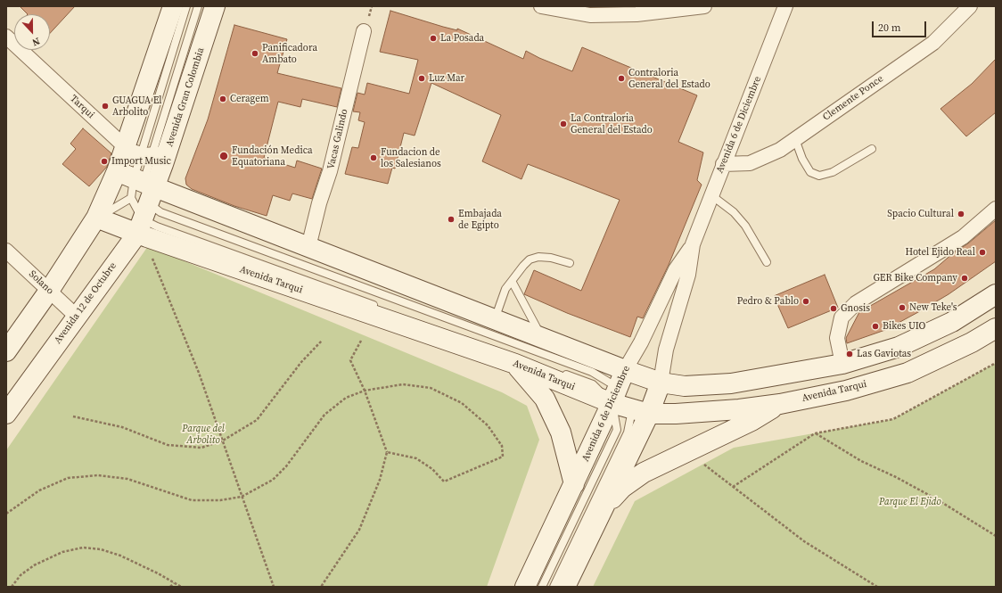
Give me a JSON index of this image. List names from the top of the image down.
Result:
{
  "streets": {
    "main road": [
      "Avenida Gran Colombia",
      "Avenida 6 de Diciembre",
      "Avenida Tarqui",
      "Avenida 12 de Octubre"
    ],
    "street": [
      "Clemente Ponce",
      "Tarqui",
      "Vacas Galindo",
      "Solano"
    ]
  },
  "crossings": [
    ["Avenida Gran Colombia", "Tarqui"],
    ["Avenida Gran Colombia", "Avenida Tarqui"],
    ["Avenida Gran Colombia", "Avenida 12 de Octubre"],
    ["Clemente Ponce", "Avenida 6 de Diciembre"],
    ["Avenida 6 de Diciembre", "Avenida Tarqui"],
    ["Vacas Galindo", "Avenida Tarqui"],
    ["Avenida Tarqui", "Avenida 12 de Octubre"],
    ["Solano", "Avenida 12 de Octubre"]
  ],
  "parks": ["Parque del Arbolito", "Parque El Ejido"],
  "places": [
    "La Posada",
    "Panificadora Ambato",
    "Luz Mar",
    "Contraloria General del Estado",
    "Ceragem",
    "GUAGUA El Arbolito",
    "La Contraloria General del Estado",
    "Fundación Medica Equatoriana",
    "Fundacion de los Salesianos",
    "Import Music",
    "Spacio Cultural",
    "Embajada de Egipto",
    "Hotel Ejido Real",
    "GER Bike Company",
    "Pedro & Pablo",
    "New Teke's",
    "Gnosis",
    "Bikes UIO",
    "Las Gaviotas"
  ],
  "scale_bar": "20 m",
  "north": "bottom"
}
